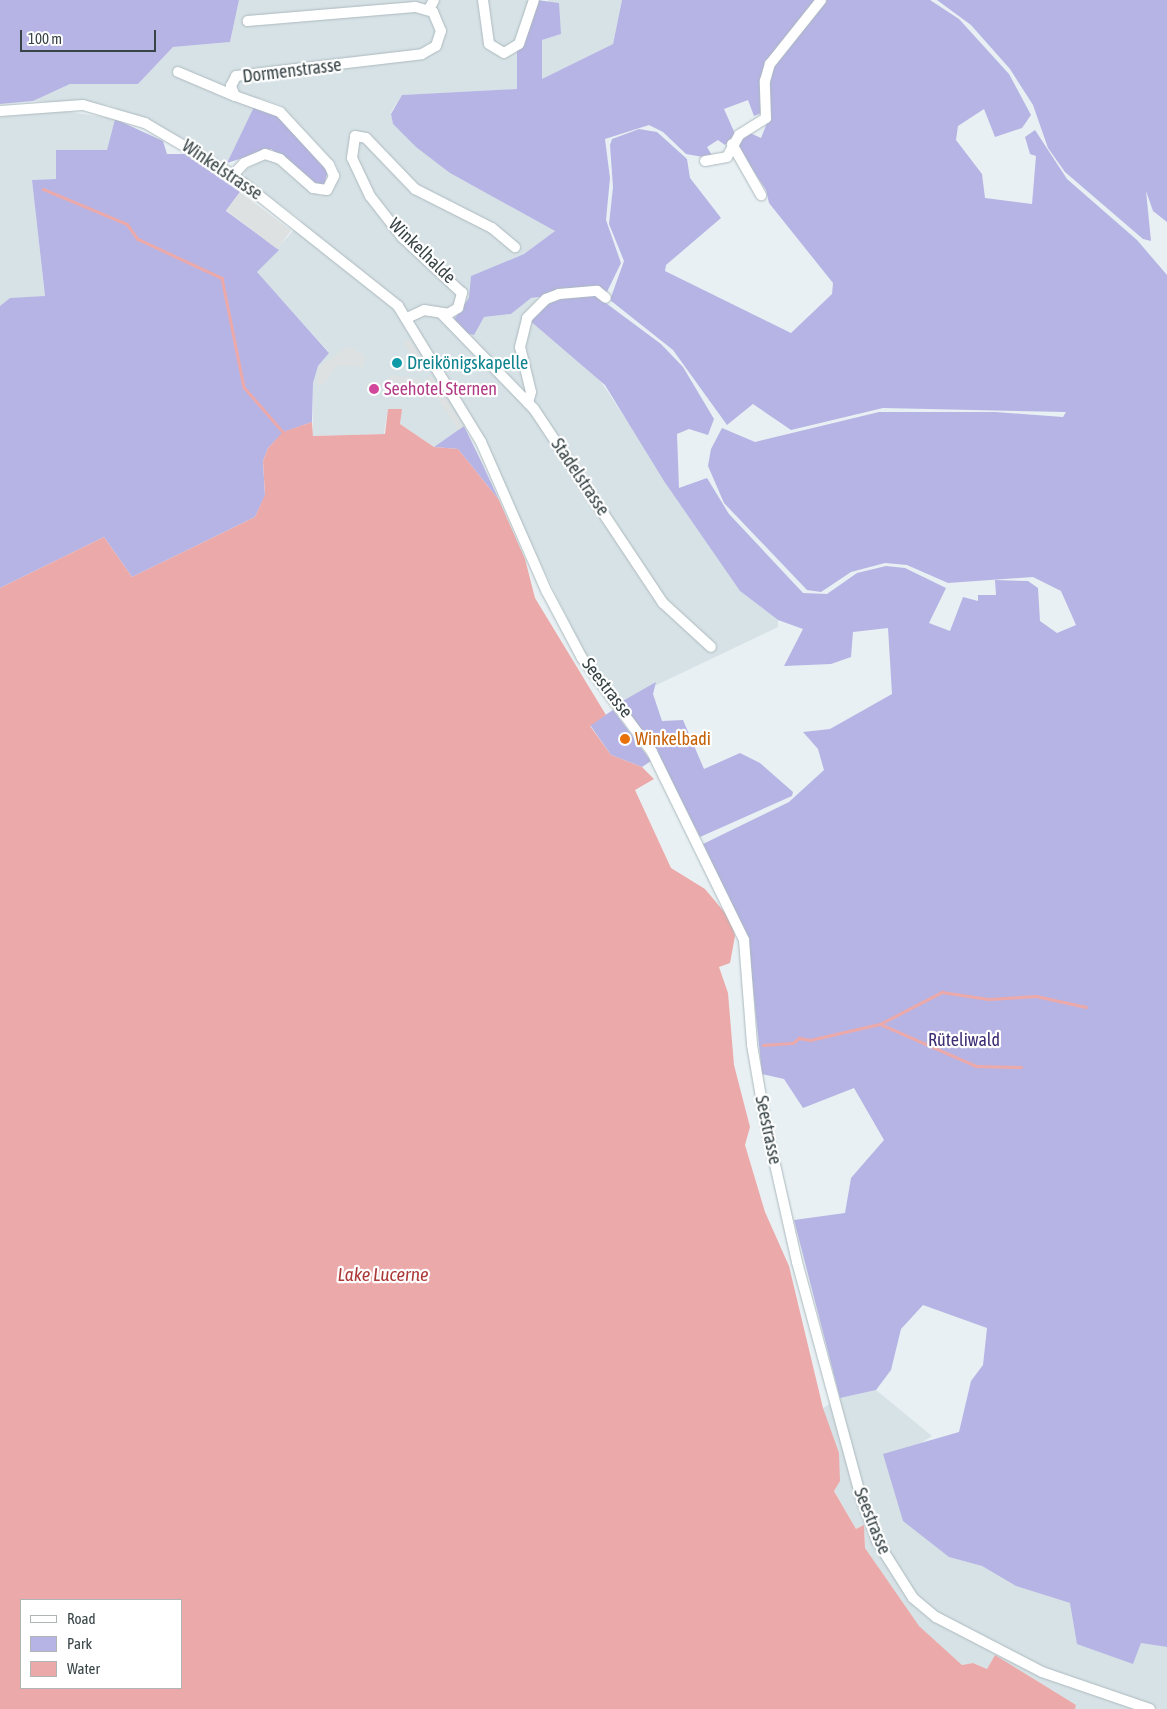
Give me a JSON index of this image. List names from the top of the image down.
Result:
{
  "streets": {
    "street": [
      "Dormenstrasse",
      "Winkelstrasse",
      "Winkelhalde",
      "Stadelstrasse",
      "Seestrasse"
    ]
  },
  "crossings": [
    ["Dormenstrasse", "Winkelstrasse"],
    ["Winkelstrasse", "Winkelhalde"],
    ["Winkelstrasse", "Seestrasse"],
    ["Winkelhalde", "Stadelstrasse"],
    ["Winkelhalde", "Seestrasse"]
  ],
  "water": ["Lake Lucerne"],
  "parks": ["Rüteliwald"],
  "places": ["Dreikönigskapelle", "Seehotel Sternen", "Winkelbadi"],
  "legend": ["Road", "Park", "Water"],
  "scale_bar": "100 m"
}
